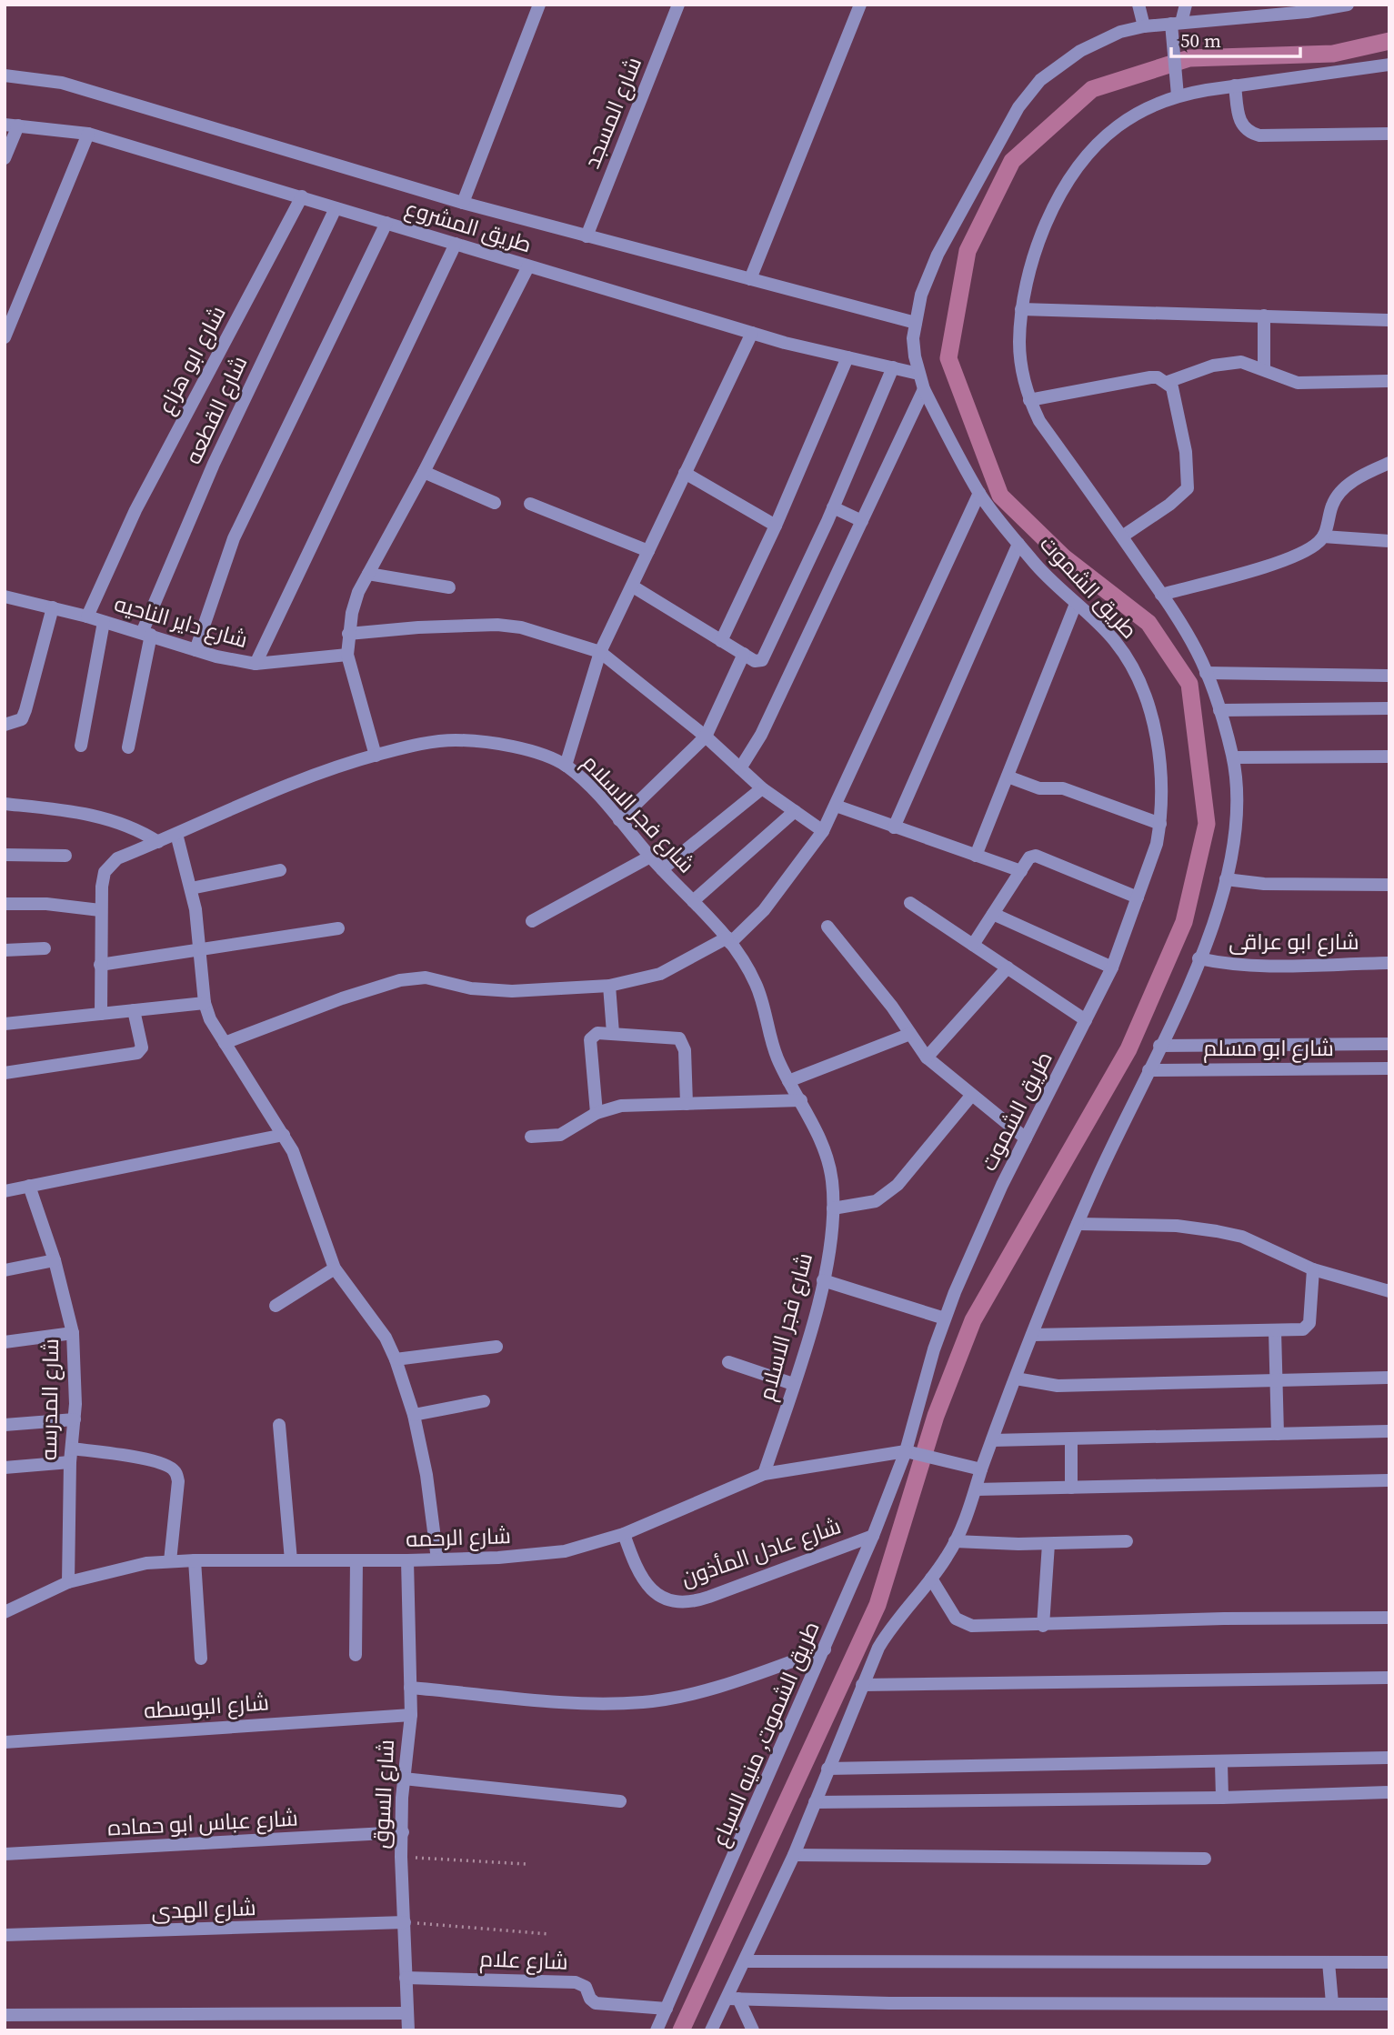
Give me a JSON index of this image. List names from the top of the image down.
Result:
{
  "streets": {
    "street": [
      "شارع المسجد",
      "طريق المشروع",
      "شارع ابو هزاع",
      "شارع القطعه",
      "طريق الشموت",
      "شارع داير الناحيه",
      "شارع فجر الاسلام",
      "شارع ابو عراقى",
      "شارع ابو مسلم",
      "شارع المدرسه",
      "شارع الرحمه",
      "شارع عادل المأذون",
      "شارع البوسطه",
      "طريق الشموت, منيه السباع",
      "شارع السوق",
      "شارع عباس ابو حماده",
      "شارع الهدى",
      "شارع علام"
    ]
  },
  "crossings": [
    ["شارع المسجد", "طريق المشروع"],
    ["طريق المشروع", "شارع ابو هزاع"],
    ["طريق المشروع", "شارع القطعه"],
    ["طريق المشروع", "طريق الشموت"],
    ["شارع ابو هزاع", "شارع داير الناحيه"],
    ["شارع القطعه", "شارع داير الناحيه"],
    ["طريق الشموت", "شارع الرحمه"],
    ["طريق الشموت", "طريق الشموت, منيه السباع"],
    ["شارع فجر الاسلام", "شارع الرحمه"],
    ["شارع المدرسه", "شارع الرحمه"],
    ["شارع الرحمه", "شارع عادل المأذون"],
    ["شارع الرحمه", "طريق الشموت, منيه السباع"],
    ["شارع الرحمه", "شارع السوق"],
    ["شارع عادل المأذون", "طريق الشموت, منيه السباع"],
    ["شارع البوسطه", "شارع السوق"],
    ["طريق الشموت, منيه السباع", "شارع علام"],
    ["شارع السوق", "شارع عباس ابو حماده"],
    ["شارع السوق", "شارع الهدى"],
    ["شارع السوق", "شارع علام"]
  ],
  "scale_bar": "50 m"
}
